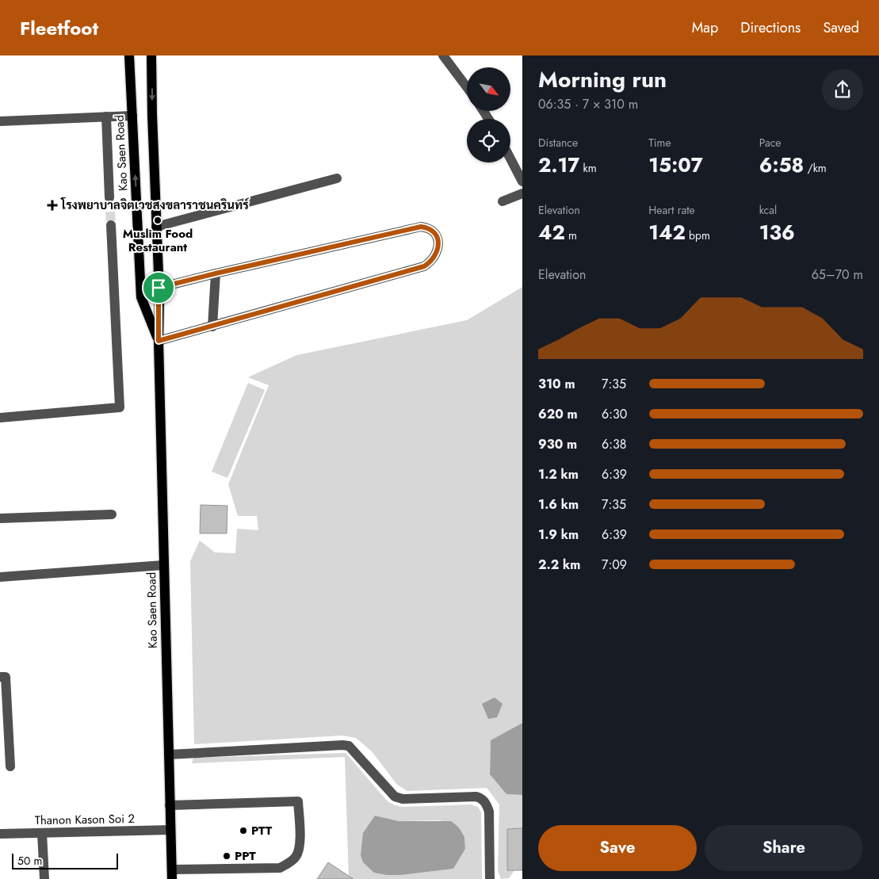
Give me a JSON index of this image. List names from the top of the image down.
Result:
{
  "streets": {
    "main road": ["Kao Saen Road"],
    "street": ["Thanon Kason Soi 2"]
  },
  "crossings": [
    ["Kao Saen Road", "Thanon Kason Soi 2"]
  ],
  "places": {
    "health": ["โรงพยาบาลจิตเวชสงขลาราชนครินทร์"],
    "other": ["Muslim Food Restaurant", "PTT", "PPT"]
  },
  "scale_bar": "50 m",
  "north": "bottom right",
  "page": {
    "header": "Fleetfoot",
    "nav": ["Map", "Directions", "Saved"],
    "heading": ["Morning run", "06:35 · 7 × 310 m"],
    "stats": [
      ["Distance", "2.17 km"],
      ["Time", "15:07"],
      ["Pace", "6:58 /km"],
      ["Elevation", "42 m"],
      ["Heart rate", "142 bpm"],
      ["kcal", "136"]
    ],
    "chart": ["Elevation", "65–70 m"],
    "list": [
      {
        "name": "310 m",
        "note": "7:35"
      },
      {
        "name": "620 m",
        "note": "6:30"
      },
      {
        "name": "930 m",
        "note": "6:38"
      },
      {
        "name": "1.2 km",
        "note": "6:39"
      },
      {
        "name": "1.6 km",
        "note": "7:35"
      },
      {
        "name": "1.9 km",
        "note": "6:39"
      },
      {
        "name": "2.2 km",
        "note": "7:09"
      }
    ],
    "buttons": ["Save", "Share"],
    "scale": "50 m"
  }
}
